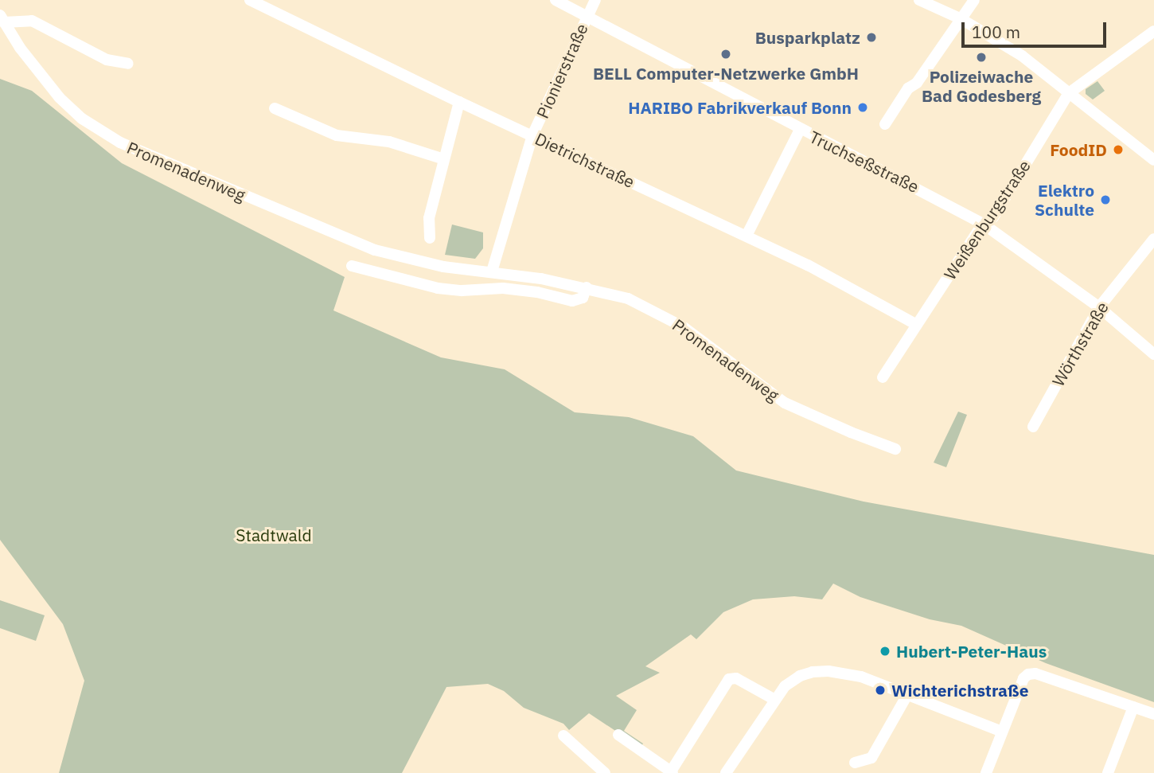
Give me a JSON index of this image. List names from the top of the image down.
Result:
{
  "streets": {
    "street": [
      "Pionierstraße",
      "Dietrichstraße",
      "Truchseßstraße",
      "Promenadenweg",
      "Weißenburgstraße",
      "Wörthstraße"
    ]
  },
  "crossings": [
    ["Pionierstraße", "Dietrichstraße"],
    ["Pionierstraße", "Truchseßstraße"],
    ["Pionierstraße", "Promenadenweg"],
    ["Dietrichstraße", "Weißenburgstraße"],
    ["Truchseßstraße", "Weißenburgstraße"],
    ["Truchseßstraße", "Wörthstraße"]
  ],
  "parks": ["Stadtwald"],
  "places": [
    "Busparkplatz",
    "BELL Computer-Netzwerke GmbH",
    "Polizeiwache Bad Godesberg",
    "HARIBO Fabrikverkauf Bonn",
    "FoodID",
    "Elektro Schulte",
    "Hubert-Peter-Haus",
    "Wichterichstraße"
  ],
  "scale_bar": "100 m"
}
